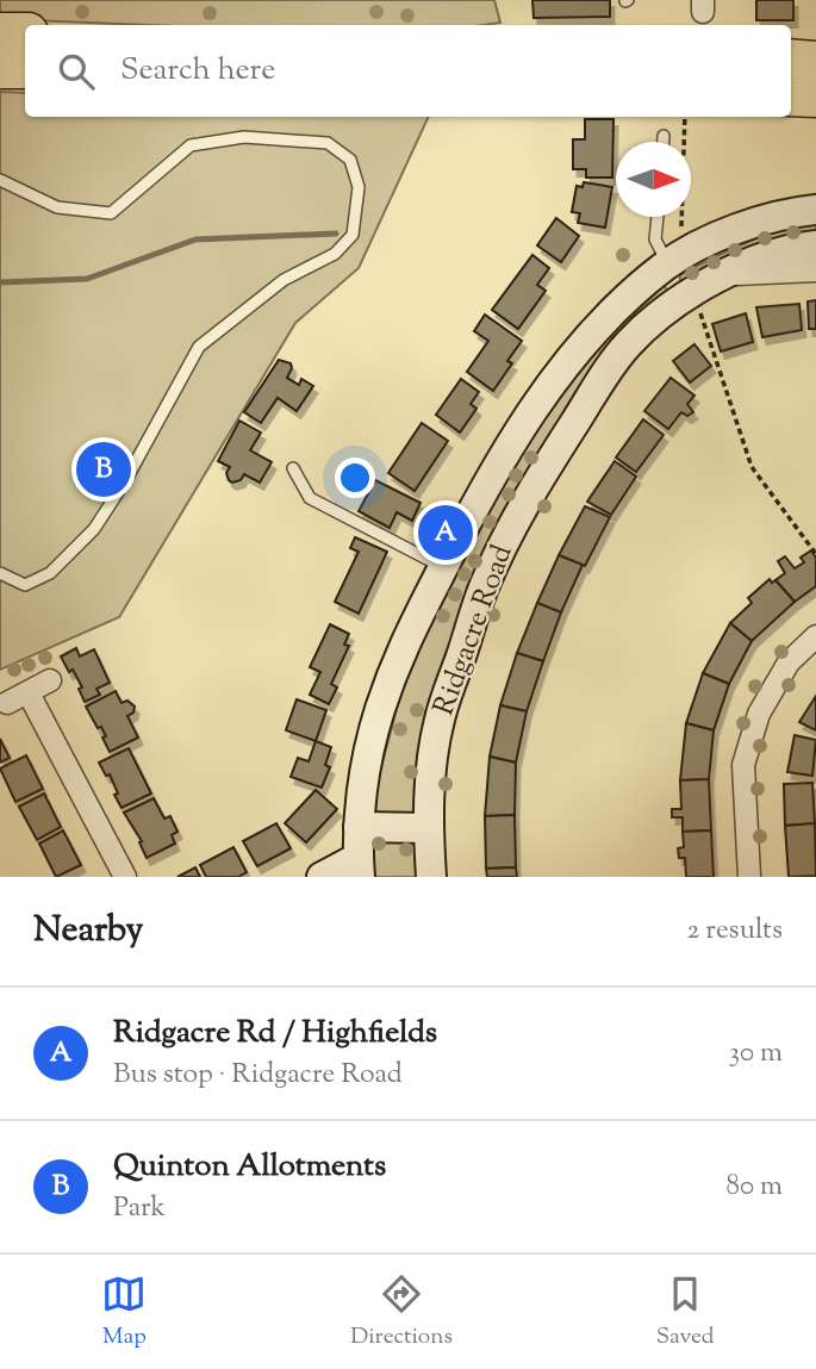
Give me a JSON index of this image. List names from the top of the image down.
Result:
{
  "streets": {
    "street": ["Ridgacre Road"]
  },
  "north": "right",
  "page": {
    "search": "Search here",
    "pins": ["B", "A"],
    "heading": ["Nearby", "2 results"],
    "list": [
      {
        "mark": "A",
        "name": "Ridgacre Rd / Highfields",
        "note": "Bus stop · Ridgacre Road",
        "value": "30 m"
      },
      {
        "mark": "B",
        "name": "Quinton Allotments",
        "note": "Park",
        "value": "80 m"
      }
    ],
    "nav": ["Map", "Directions", "Saved"]
  }
}
